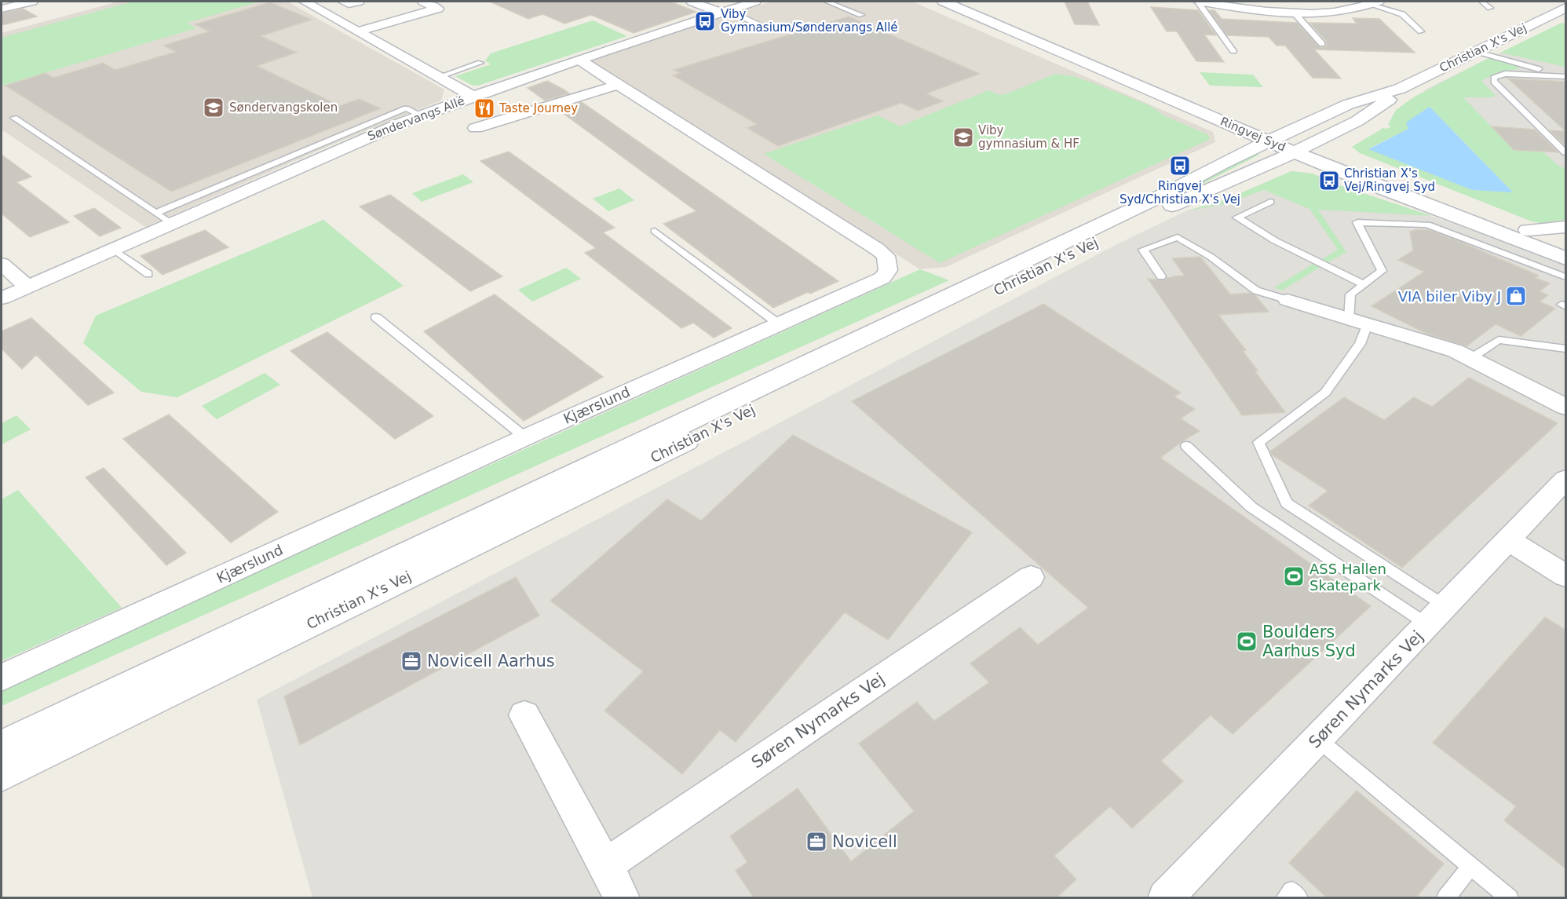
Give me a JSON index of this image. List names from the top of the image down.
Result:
{
  "streets": {
    "main road": ["Christian X's Vej", "Ringvej Syd"],
    "street": ["Søndervangs Allé", "Kjærslund", "Søren Nymarks Vej"]
  },
  "crossings": [
    ["Christian X's Vej", "Ringvej Syd"],
    ["Søndervangs Allé", "Kjærslund"]
  ],
  "places": {
    "bus stop": ["Viby Gymnasium/Søndervangs Allé", "Ringvej Syd/Christian X's Vej", "Christian X's Vej/Ringvej Syd"],
    "school or university": ["Søndervangskolen", "Viby gymnasium & HF"],
    "restaurant": ["Taste Journey"],
    "shop": ["VIA biler Viby J"],
    "sports": ["ASS Hallen Skatepark", "Boulders Aarhus Syd"],
    "office": ["Novicell Aarhus", "Novicell"]
  }
}
